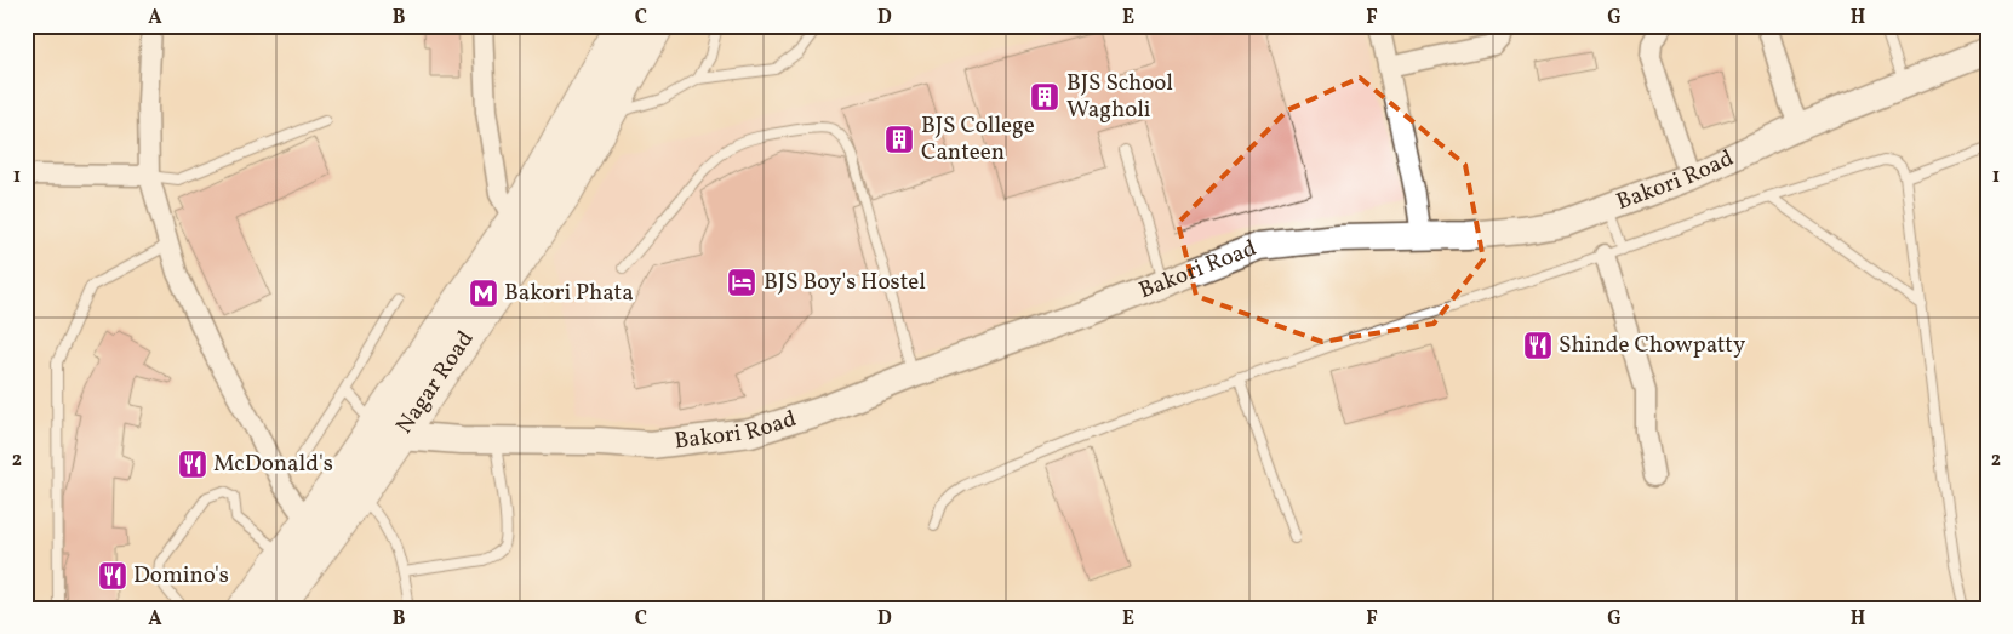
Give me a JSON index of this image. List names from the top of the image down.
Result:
{
  "streets": {
    "highway": ["Nagar Road"],
    "street": ["Bakori Road"]
  },
  "crossings": [
    ["Bakori Road", "Nagar Road"]
  ],
  "places": {
    "building": ["BJS School Wagholi", "BJS College Canteen"],
    "hotel": ["BJS Boy's Hostel"],
    "metro station": ["Bakori Phata"],
    "restaurant": ["Shinde Chowpatty", "McDonald's", "Domino's"]
  },
  "grid": {
    "columns": [
      "A",
      "B",
      "C",
      "D",
      "E",
      "F",
      "G",
      "H"
    ],
    "rows": ["1", "2"]
  }
}
